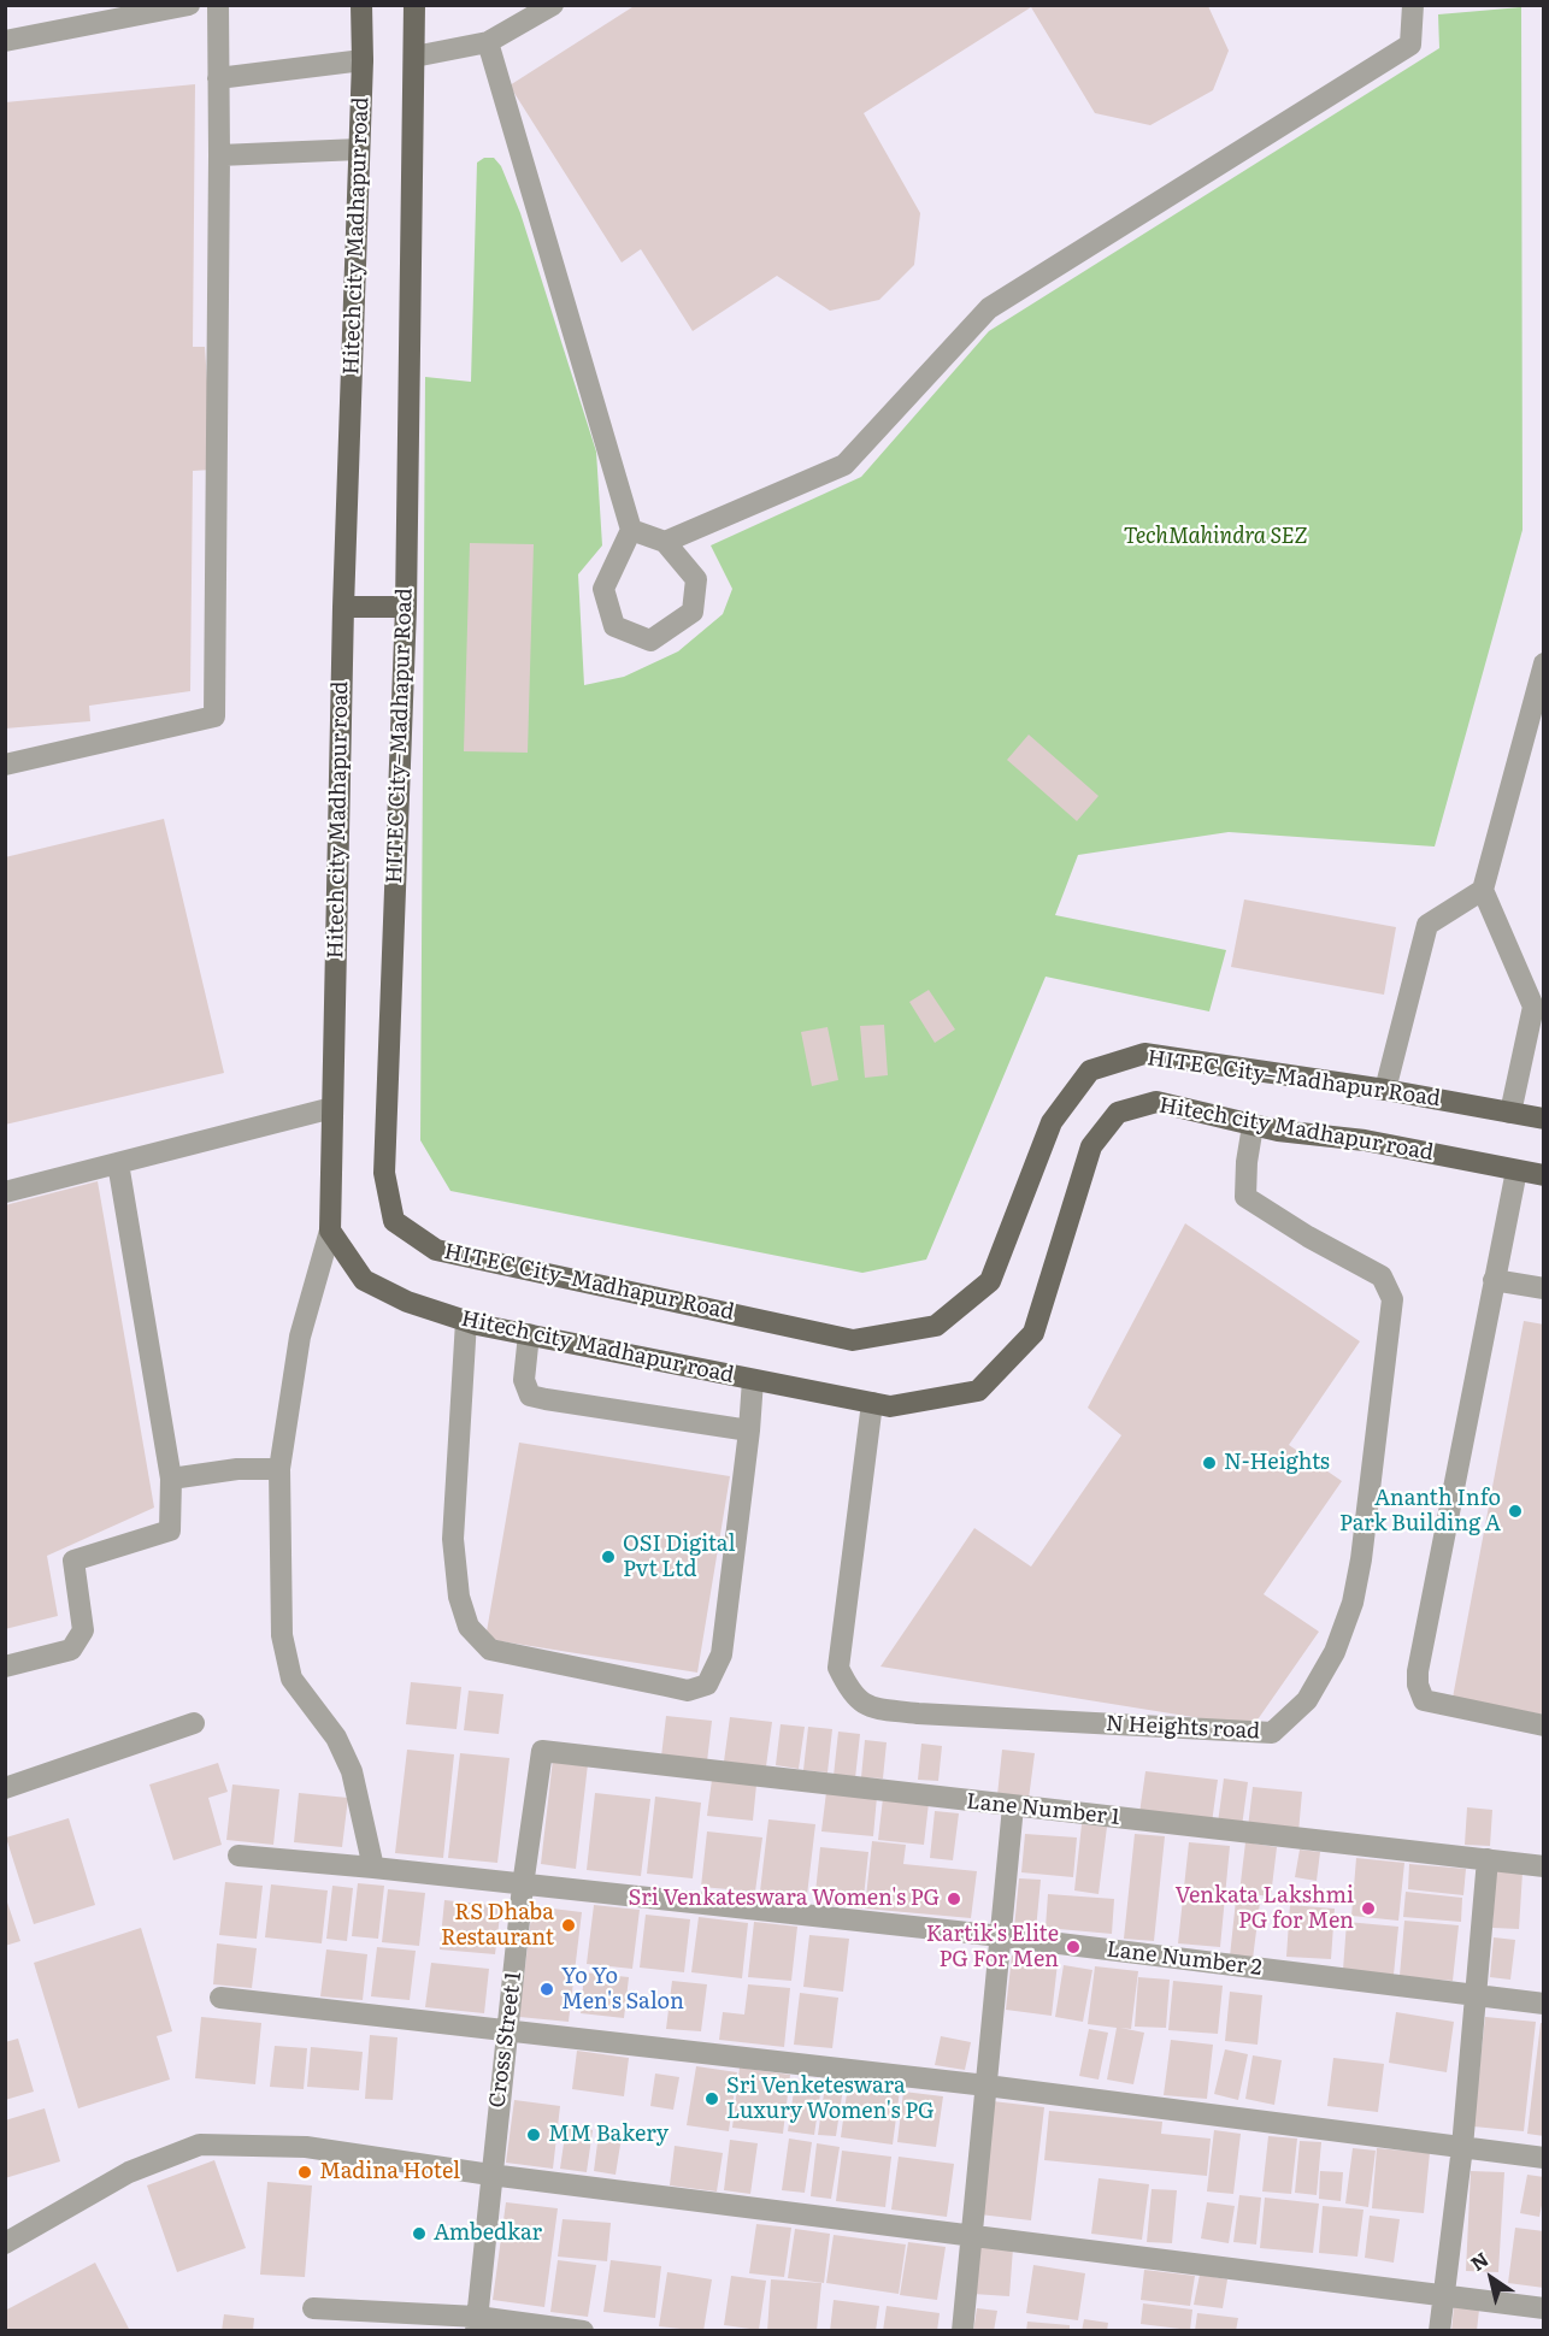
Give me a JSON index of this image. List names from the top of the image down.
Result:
{
  "streets": {
    "main road": ["Hitech city Madhapur road", "HITEC City–Madhapur Road"],
    "street": [
      "N Heights road",
      "Lane Number 1",
      "Lane Number 2",
      "Cross Street 1"
    ]
  },
  "crossings": [
    ["Hitech city Madhapur road", "N Heights road"],
    ["Lane Number 1", "Cross Street 1"],
    ["Lane Number 2", "Cross Street 1"]
  ],
  "parks": ["TechMahindra SEZ"],
  "places": [
    "N-Heights",
    "Ananth Info Park Building A",
    "OSI Digital Pvt Ltd",
    "Sri Venkateswara Women's PG",
    "Venkata Lakshmi PG for Men",
    "RS Dhaba Restaurant",
    "Kartik's Elite PG For Men",
    "Yo Yo Men's Salon",
    "Sri Venketeswara Luxury Women's PG",
    "MM Bakery",
    "Madina Hotel",
    "Ambedkar"
  ],
  "north": "top left"
}
